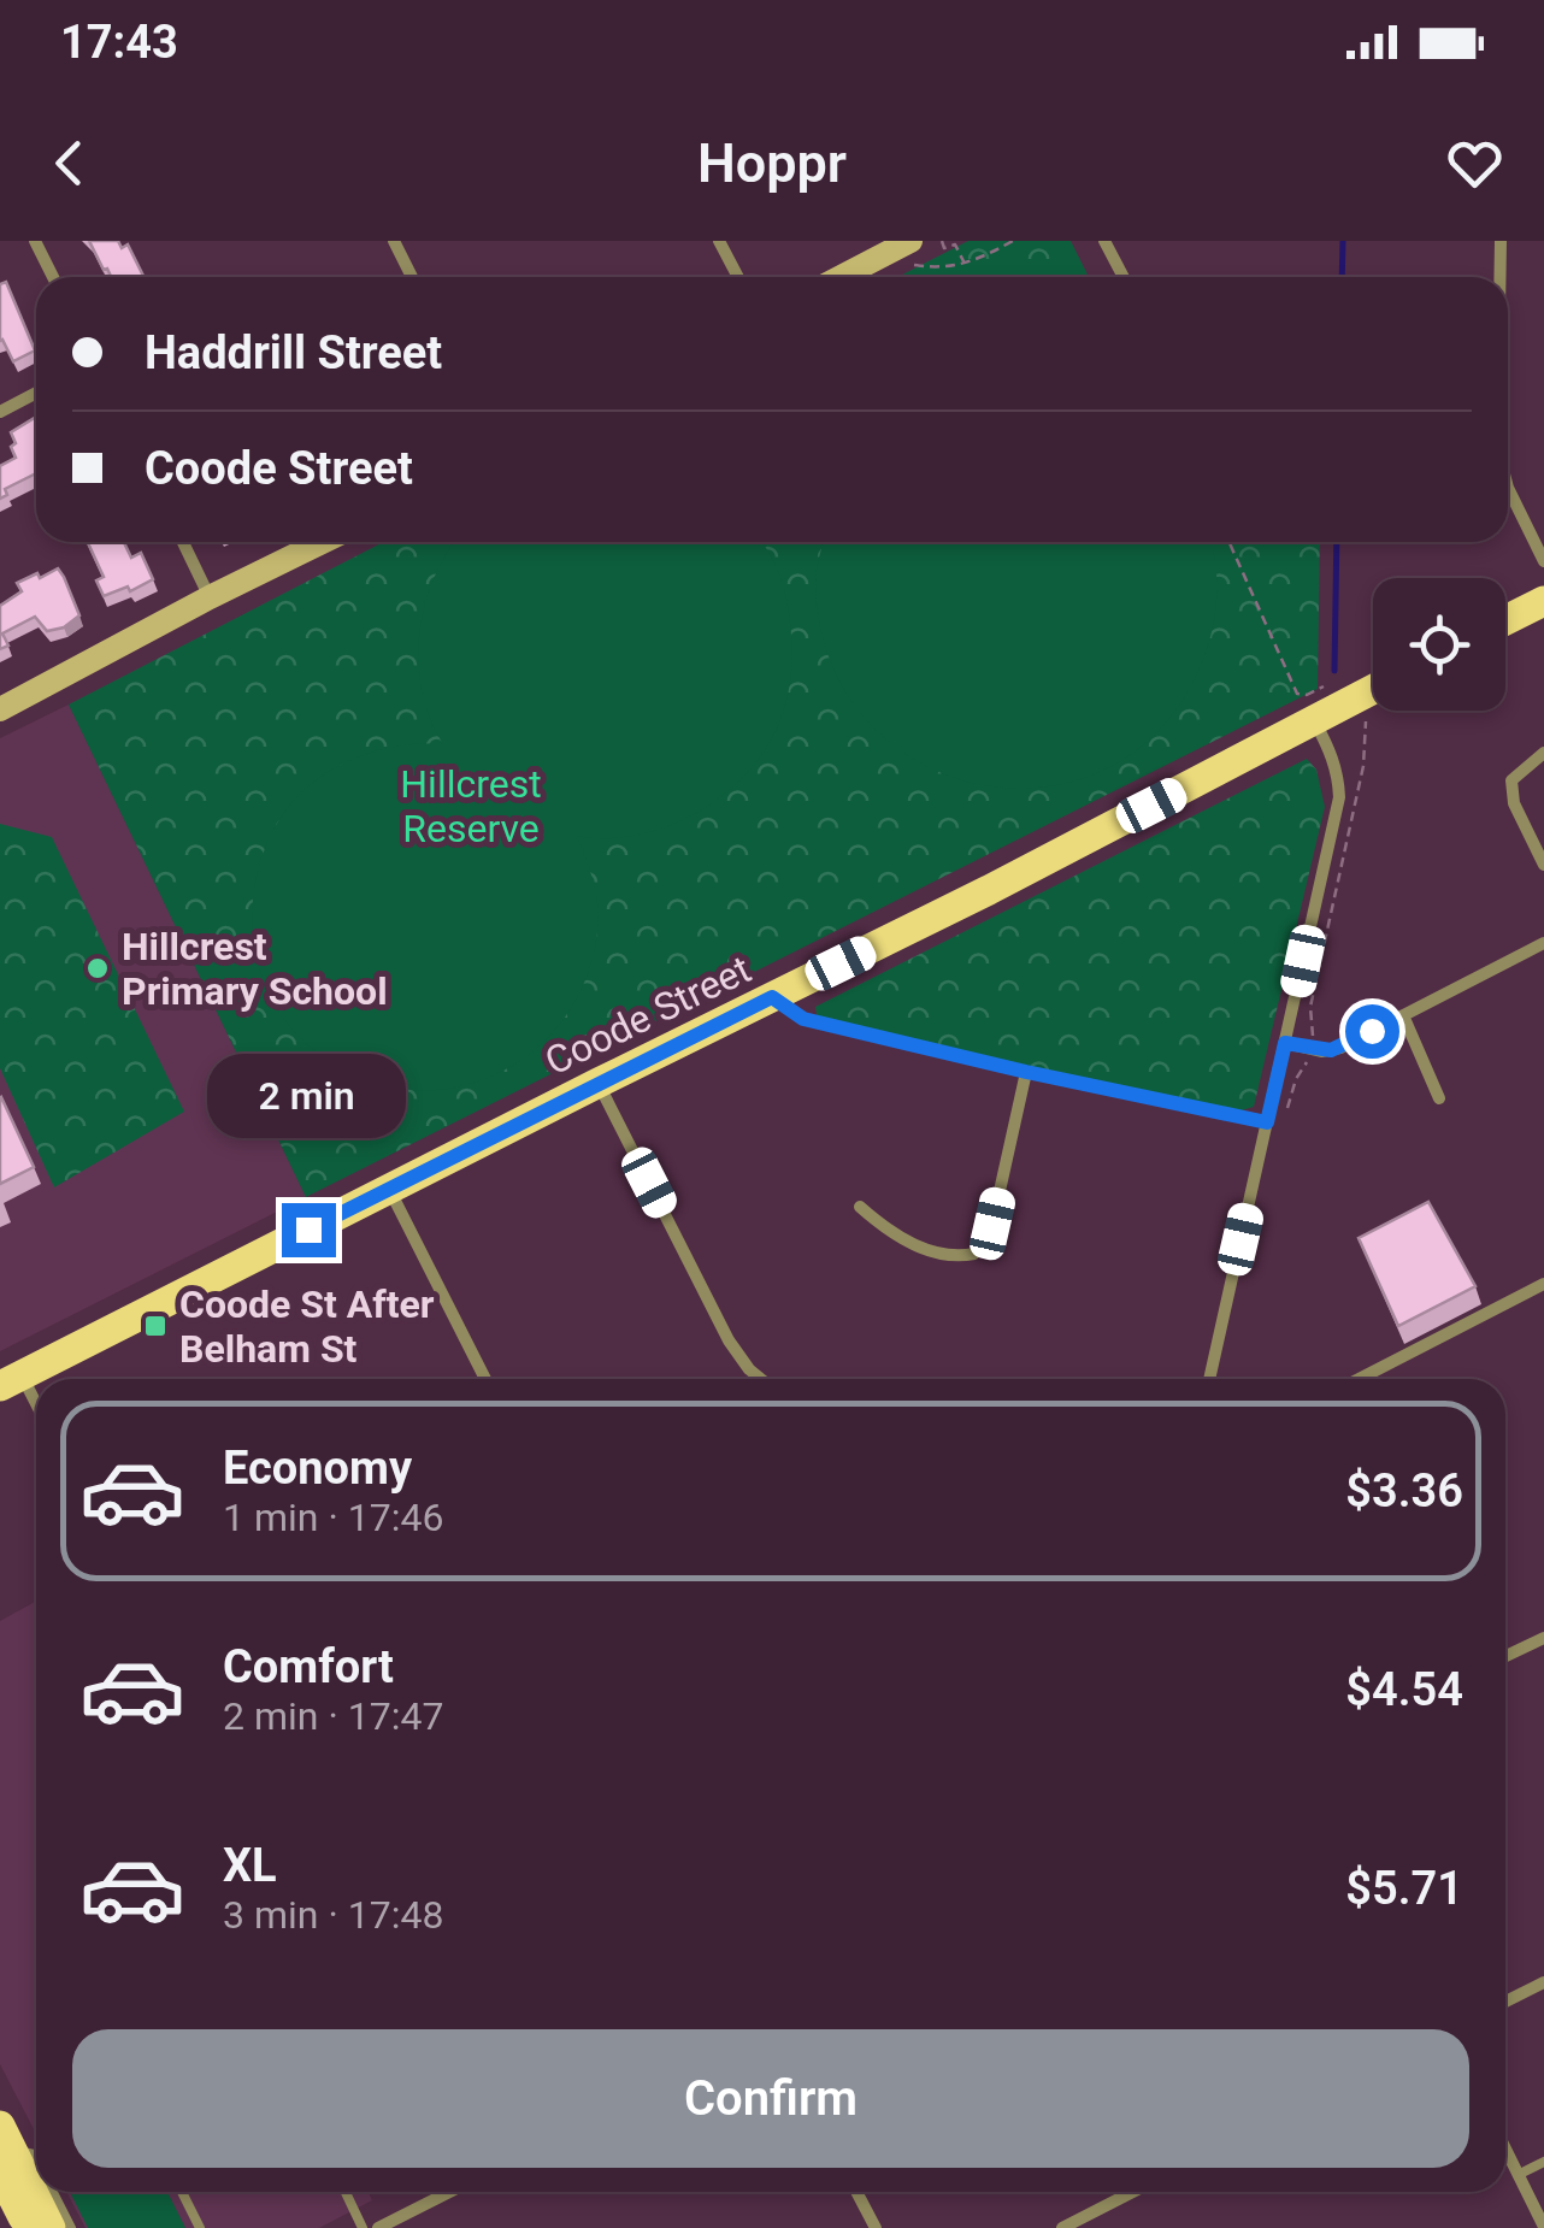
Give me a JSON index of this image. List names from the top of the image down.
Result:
{
  "streets": {
    "main road": ["Coode Street"]
  },
  "parks": ["Hillcrest Reserve"],
  "places": {
    "other": ["Hillcrest Primary School"],
    "transit": ["Coode St After Belham St"]
  },
  "page": {
    "status": "17:43",
    "header": "Hoppr",
    "banner": ["Haddrill Street", "Coode Street"],
    "bubble": "2 min",
    "list": [
      {
        "name": "Economy",
        "note": "1 min · 17:46",
        "value": "$3.36"
      },
      {
        "name": "Comfort",
        "note": "2 min · 17:47",
        "value": "$4.54"
      },
      {
        "name": "XL",
        "note": "3 min · 17:48",
        "value": "$5.71"
      }
    ],
    "buttons": "Confirm"
  }
}
